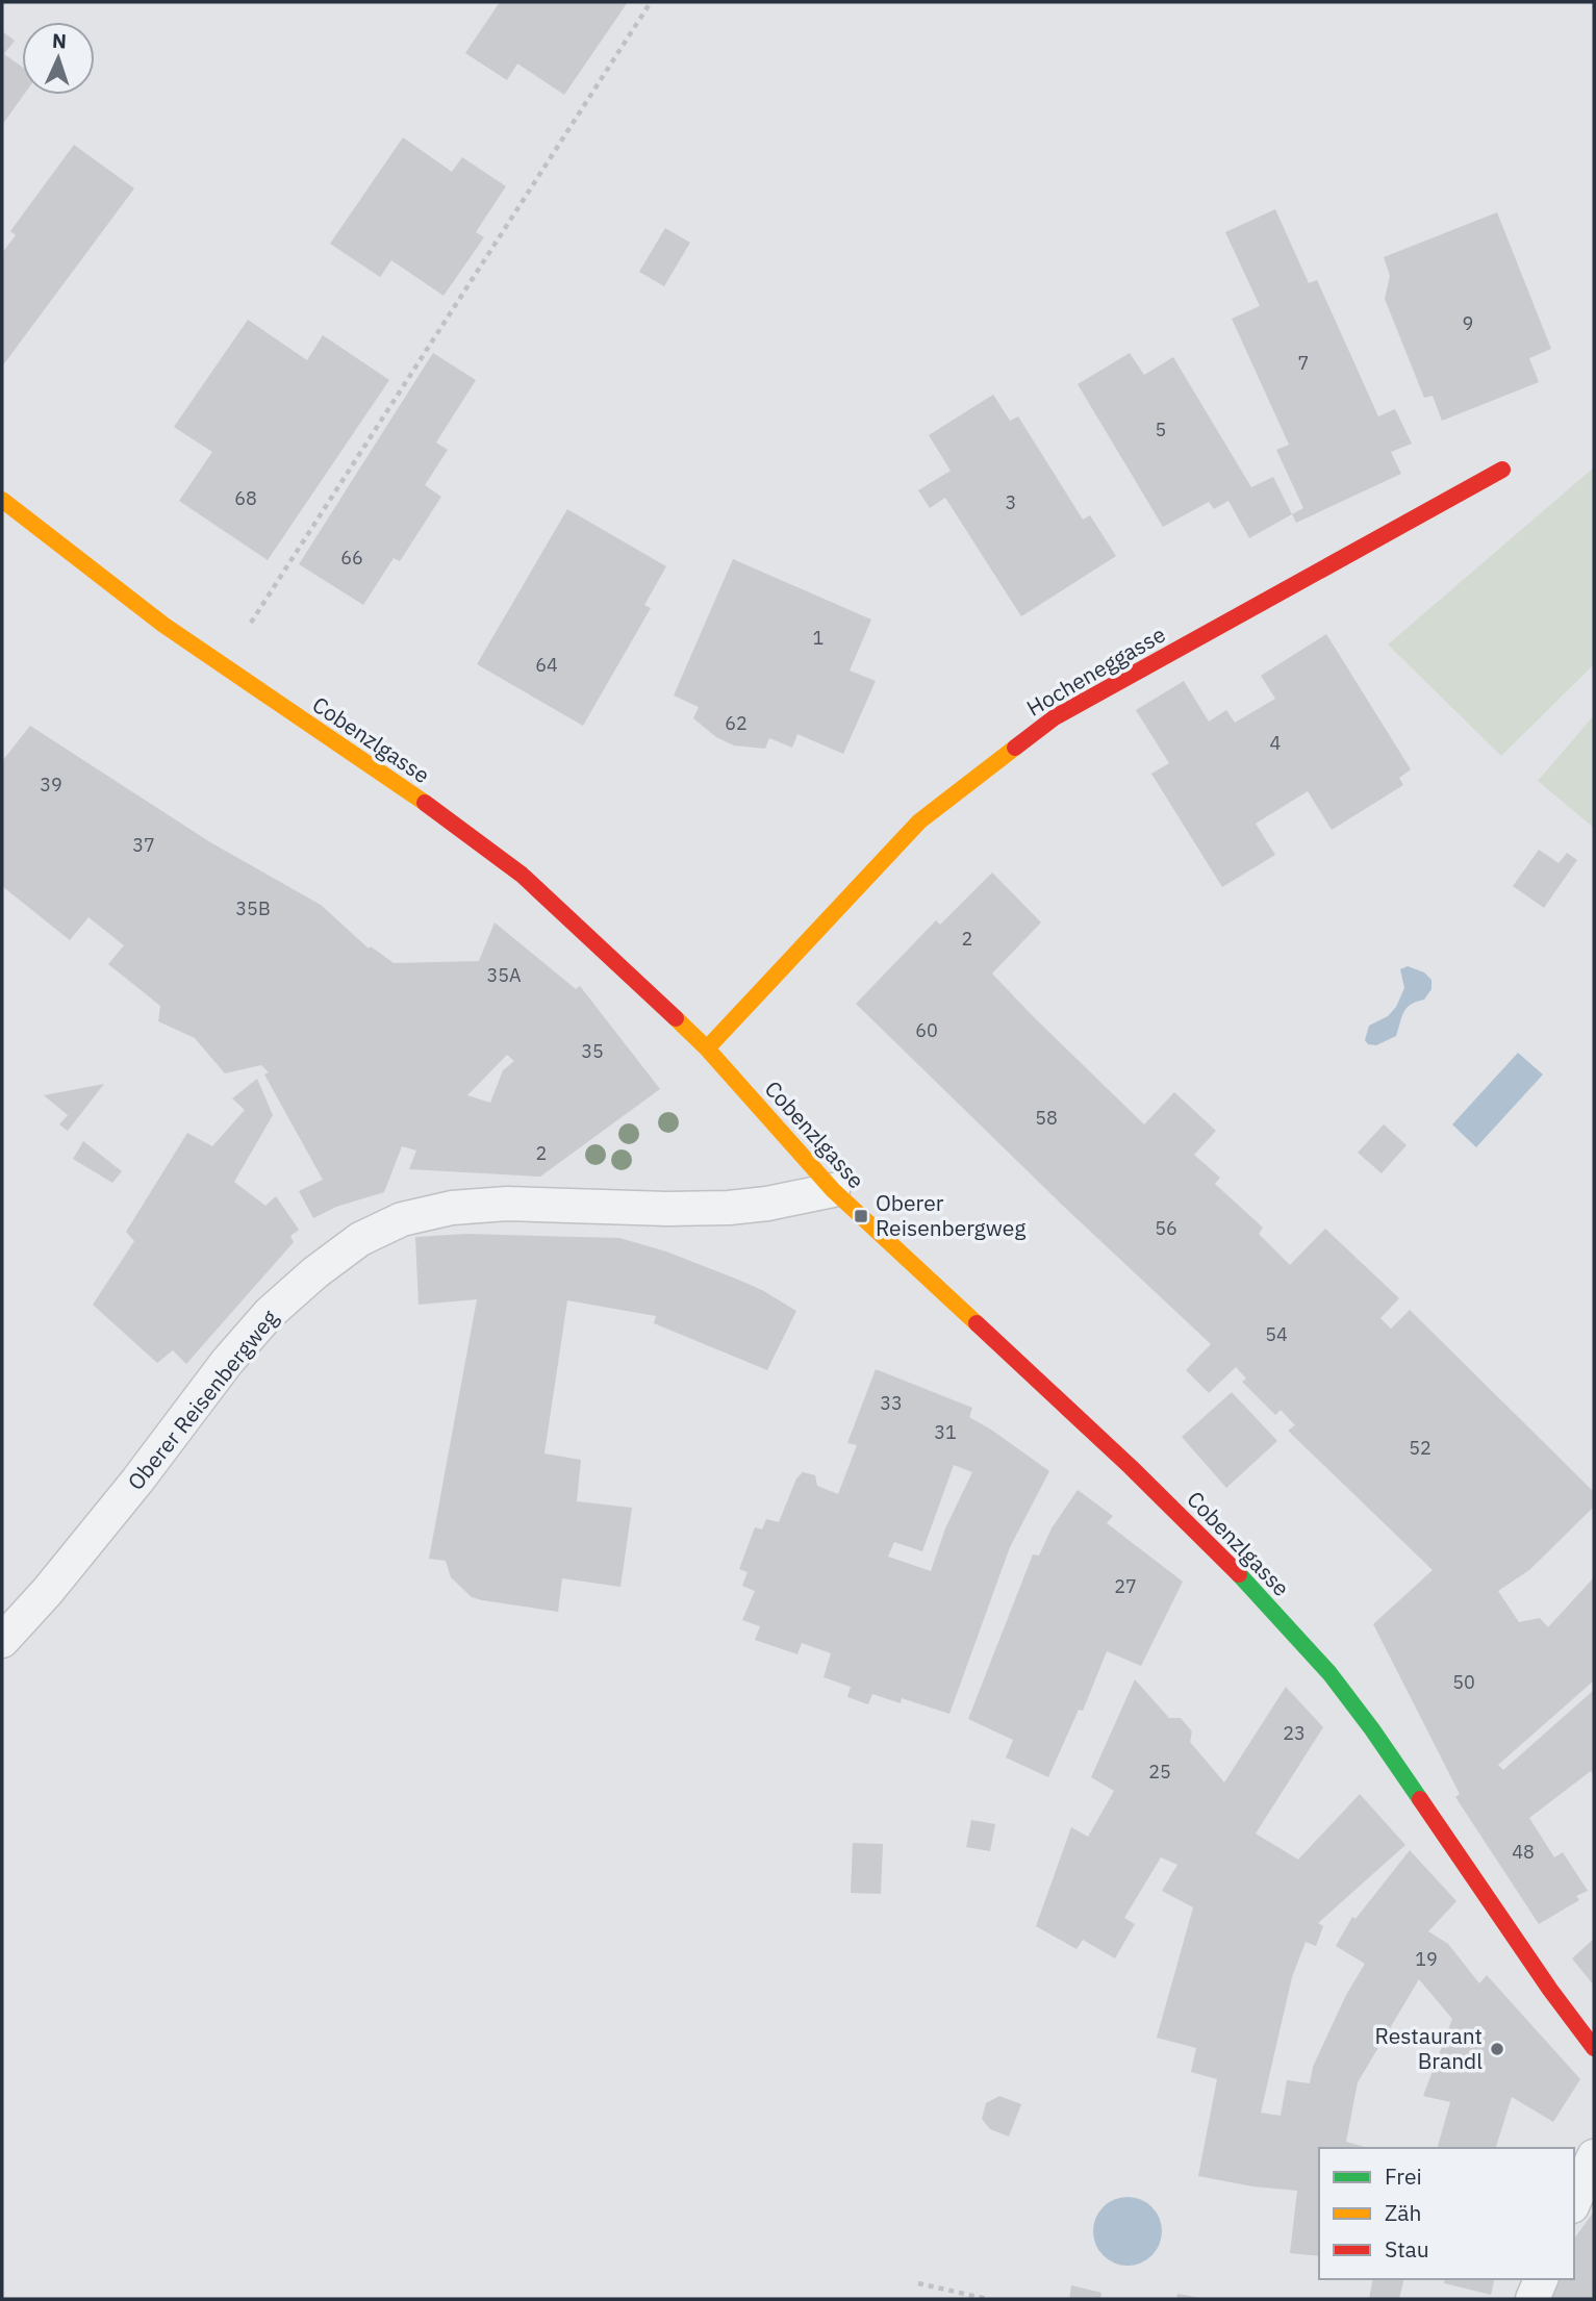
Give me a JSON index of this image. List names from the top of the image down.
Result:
{
  "streets": {
    "street": ["Hocheneggasse", "Cobenzlgasse"],
    "lane": ["Oberer Reisenbergweg"]
  },
  "crossings": [
    ["Hocheneggasse", "Cobenzlgasse"],
    ["Cobenzlgasse", "Oberer Reisenbergweg"]
  ],
  "places": {
    "transit": ["Oberer Reisenbergweg"],
    "other": ["Restaurant Brandl"]
  },
  "house_numbers": [
    "9",
    "7",
    "5",
    "68",
    "3",
    "66",
    "1",
    "64",
    "62",
    "4",
    "39",
    "37",
    "35B",
    "2",
    "35A",
    "60",
    "35",
    "58",
    "2",
    "56",
    "54",
    "33",
    "31",
    "52",
    "27",
    "50",
    "23",
    "25",
    "48",
    "19"
  ],
  "legend": ["Frei", "Zäh", "Stau"],
  "north": "top"
}
